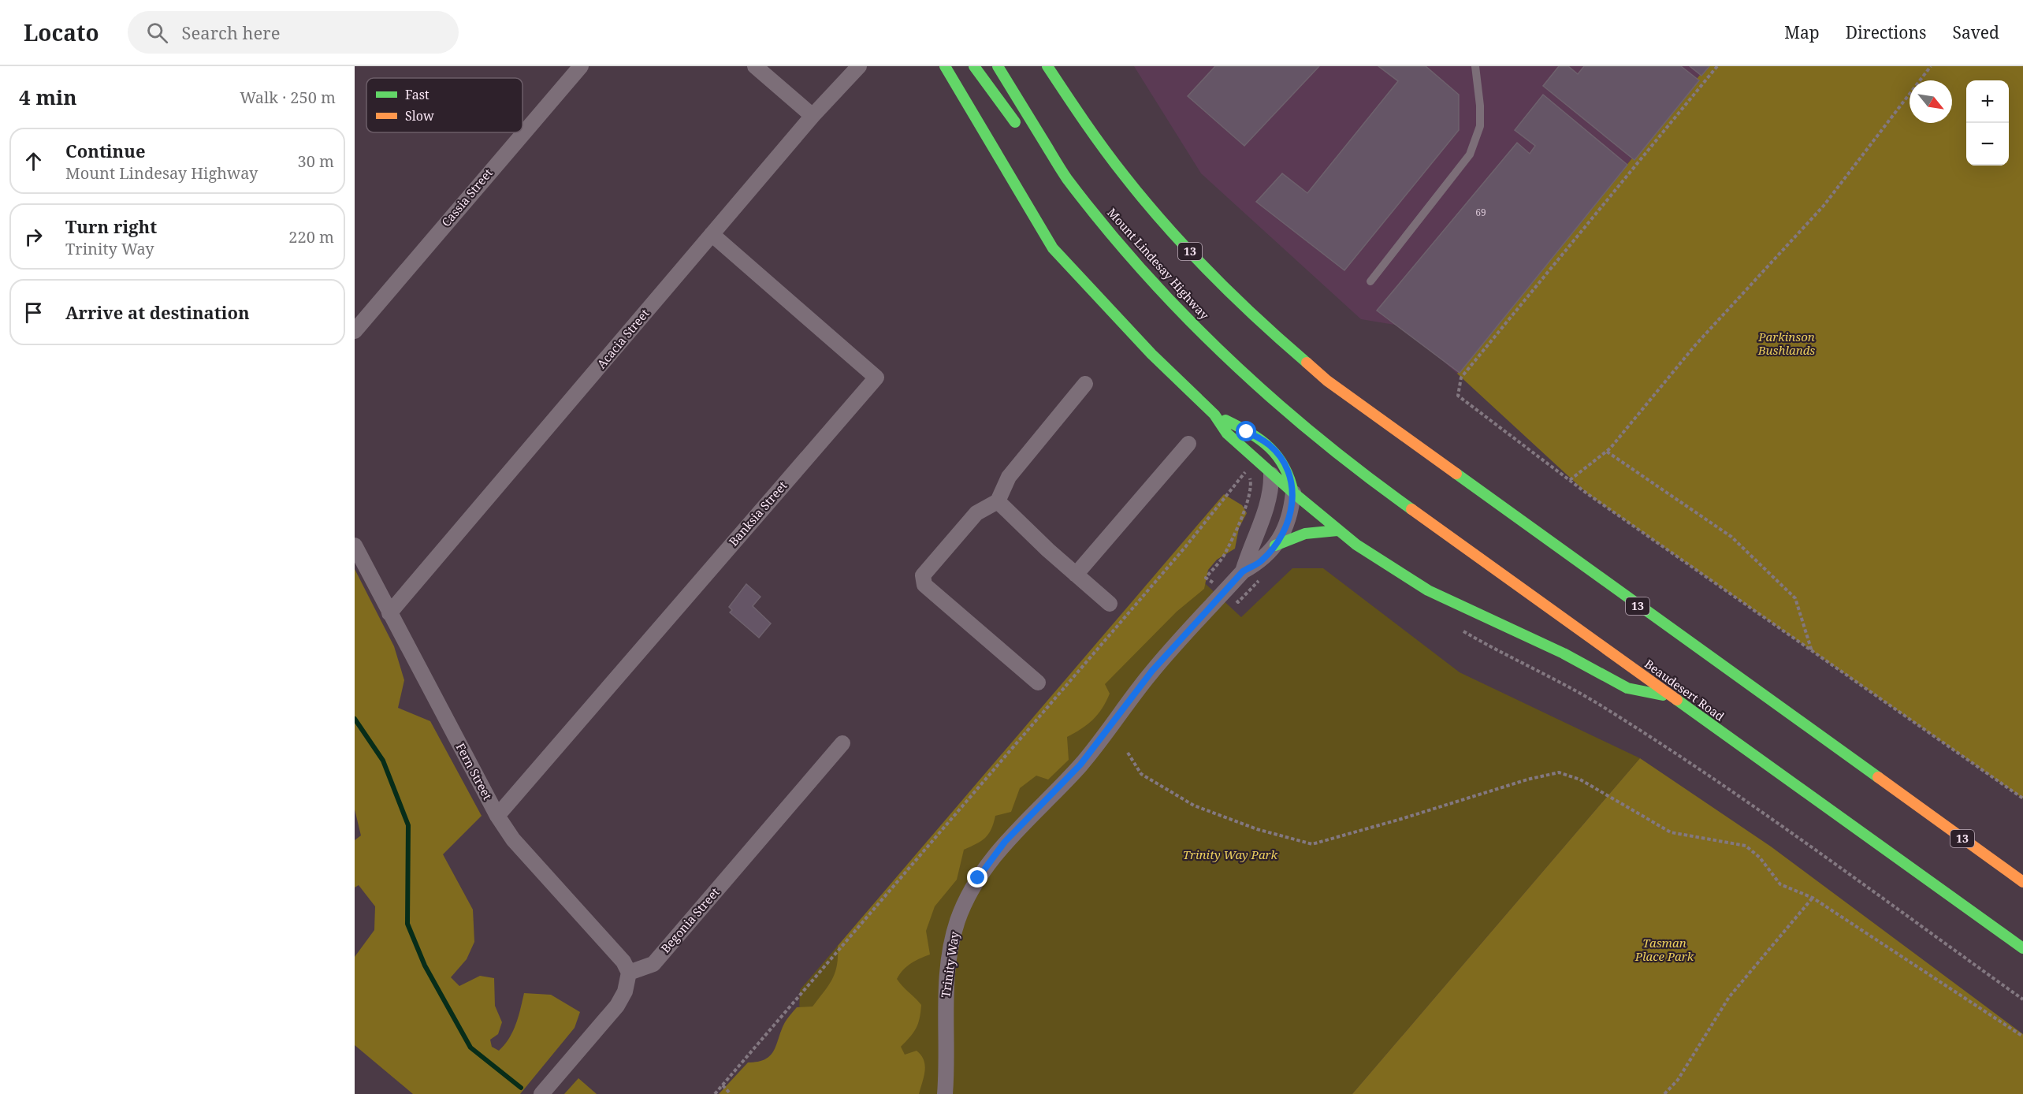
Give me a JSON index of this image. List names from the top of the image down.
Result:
{
  "streets": {
    "main road": ["13", "Mount Lindesay Highway", "Beaudesert Road"],
    "street": [
      "Cassia Street",
      "Acacia Street",
      "Banksia Street",
      "Fern Street",
      "Begonia Street",
      "Trinity Way"
    ]
  },
  "crossings": [
    ["Mount Lindesay Highway", "Beaudesert Road"],
    ["Acacia Street", "Banksia Street"],
    ["Acacia Street", "Fern Street"],
    ["Banksia Street", "Fern Street"],
    ["Fern Street", "Begonia Street"]
  ],
  "parks": ["Parkinson Bushlands", "Trinity Way Park", "Tasman Place Park"],
  "house_numbers": ["69"],
  "legend": ["Fast", "Slow"],
  "north": "bottom right",
  "page": {
    "header": "Locato",
    "search": "Search here",
    "nav": ["Map", "Directions", "Saved"],
    "heading": ["4 min", "Walk · 250 m"],
    "map_buttons": ["+", "−"],
    "list": [
      ["Continue", "Mount Lindesay Highway", "30 m"],
      ["Turn right", "Trinity Way", "220 m"],
      "Arrive at destination"
    ]
  }
}
